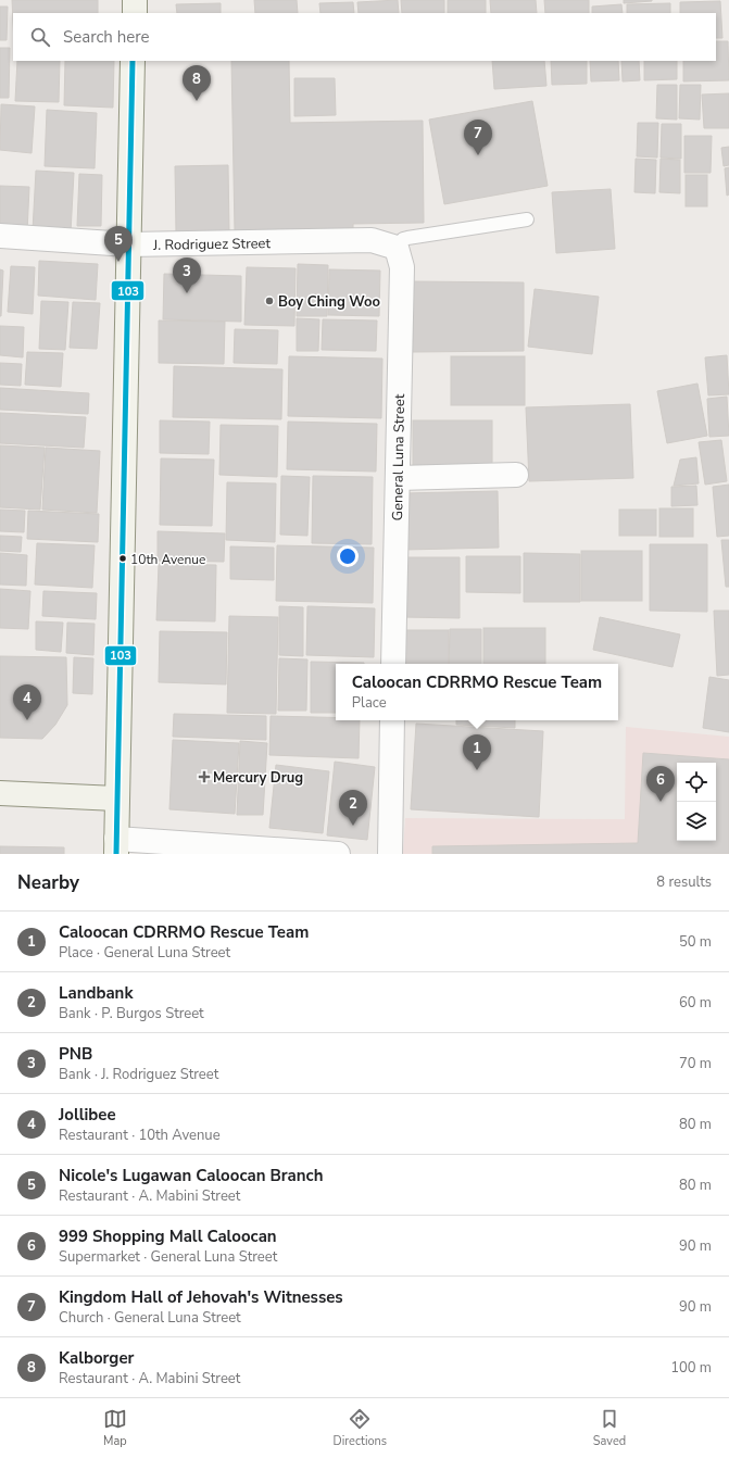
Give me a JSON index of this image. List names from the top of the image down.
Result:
{
  "streets": {
    "street": ["J. Rodriguez Street", "General Luna Street"]
  },
  "crossings": [
    ["J. Rodriguez Street", "General Luna Street"]
  ],
  "places": {
    "other": ["Boy Ching Woo", "10th Avenue"],
    "health": ["Mercury Drug"]
  },
  "lines": ["transit line 103"],
  "page": {
    "search": "Search here",
    "pins": [
      "8",
      "7",
      "5",
      "3",
      "4",
      "1",
      "6",
      "2"
    ],
    "popup": ["Caloocan CDRRMO Rescue Team", "Place"],
    "heading": ["Nearby", "8 results"],
    "list": [
      {
        "mark": "1",
        "name": "Caloocan CDRRMO Rescue Team",
        "note": "Place · General Luna Street",
        "value": "50 m"
      },
      {
        "mark": "2",
        "name": "Landbank",
        "note": "Bank · P. Burgos Street",
        "value": "60 m"
      },
      {
        "mark": "3",
        "name": "PNB",
        "note": "Bank · J. Rodriguez Street",
        "value": "70 m"
      },
      {
        "mark": "4",
        "name": "Jollibee",
        "note": "Restaurant · 10th Avenue",
        "value": "80 m"
      },
      {
        "mark": "5",
        "name": "Nicole's Lugawan Caloocan Branch",
        "note": "Restaurant · A. Mabini Street",
        "value": "80 m"
      },
      {
        "mark": "6",
        "name": "999 Shopping Mall Caloocan",
        "note": "Supermarket · General Luna Street",
        "value": "90 m"
      },
      {
        "mark": "7",
        "name": "Kingdom Hall of Jehovah's Witnesses",
        "note": "Church · General Luna Street",
        "value": "90 m"
      },
      {
        "mark": "8",
        "name": "Kalborger",
        "note": "Restaurant · A. Mabini Street",
        "value": "100 m"
      }
    ],
    "nav": ["Map", "Directions", "Saved"]
  }
}
